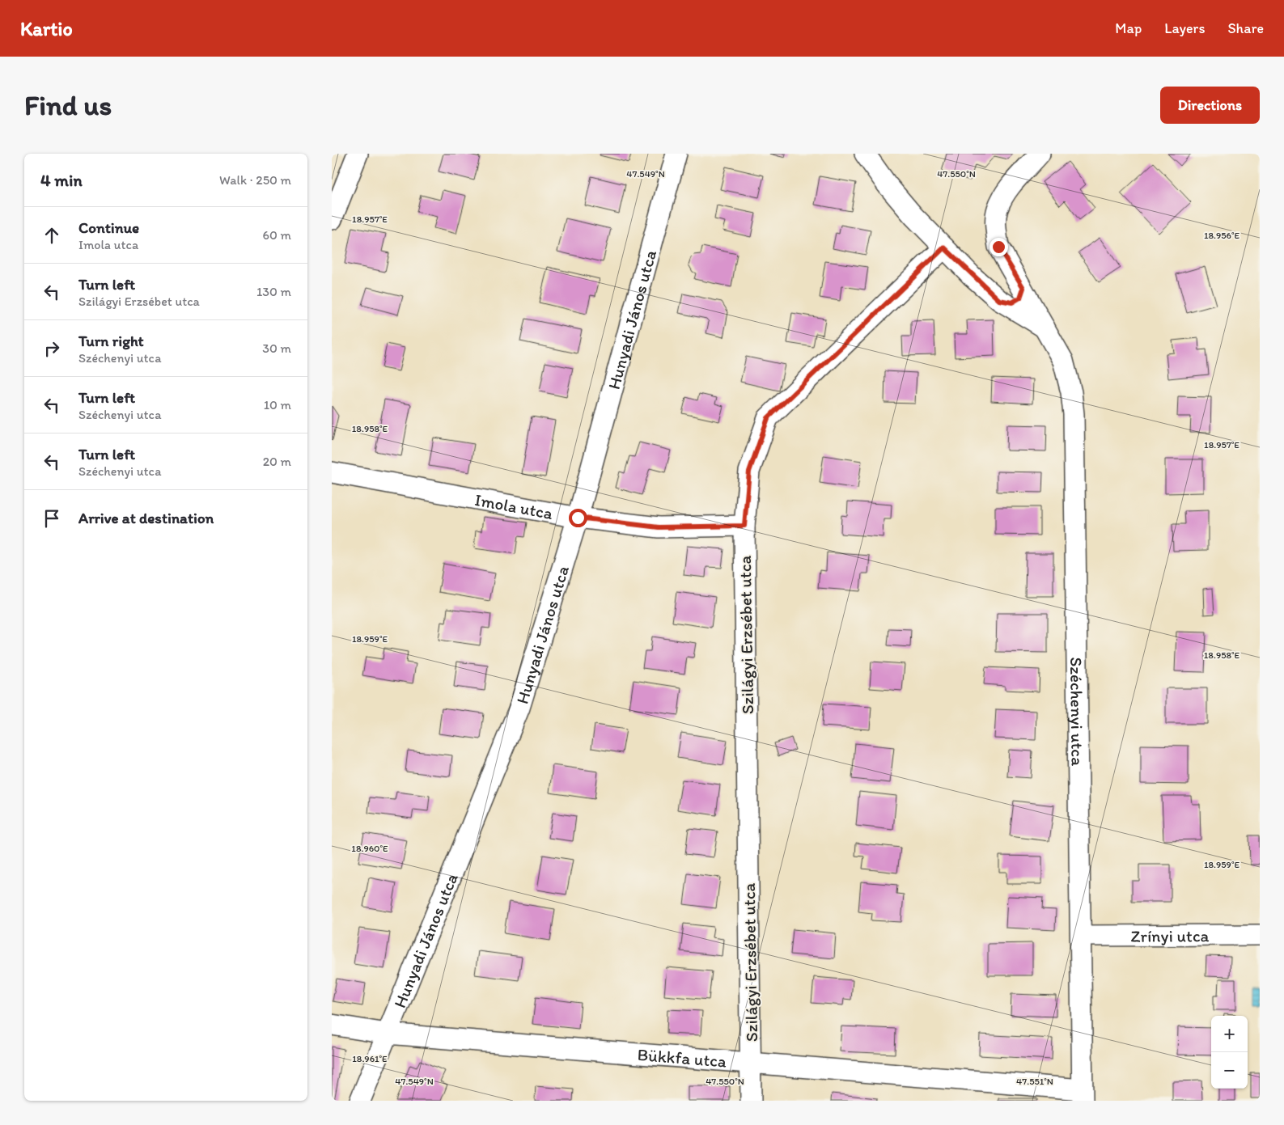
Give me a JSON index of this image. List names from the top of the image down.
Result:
{
  "streets": {
    "street": [
      "Hunyadi János utca",
      "Imola utca",
      "Szilágyi Erzsébet utca",
      "Széchenyi utca",
      "Zrínyi utca",
      "Bükkfa utca"
    ]
  },
  "crossings": [
    ["Hunyadi János utca", "Imola utca"],
    ["Hunyadi János utca", "Bükkfa utca"],
    ["Imola utca", "Szilágyi Erzsébet utca"],
    ["Szilágyi Erzsébet utca", "Bükkfa utca"],
    ["Széchenyi utca", "Zrínyi utca"],
    ["Széchenyi utca", "Bükkfa utca"]
  ],
  "page": {
    "header": "Kartio",
    "nav": ["Map", "Layers", "Share"],
    "buttons": "Directions",
    "title": "Find us",
    "heading": ["4 min", "Walk · 250 m"],
    "list": [
      ["Continue", "Imola utca", "60 m"],
      ["Turn left", "Szilágyi Erzsébet utca", "130 m"],
      ["Turn right", "Széchenyi utca", "30 m"],
      ["Turn left", "Széchenyi utca", "10 m"],
      ["Turn left", "Széchenyi utca", "20 m"],
      "Arrive at destination"
    ],
    "map_buttons": ["+", "−"]
  },
  "coordinates": [
    "47.549°N",
    "47.550°N",
    "18.957°E",
    "18.956°E",
    "18.958°E",
    "18.959°E",
    "18.960°E",
    "18.961°E",
    "47.551°N"
  ]
}
